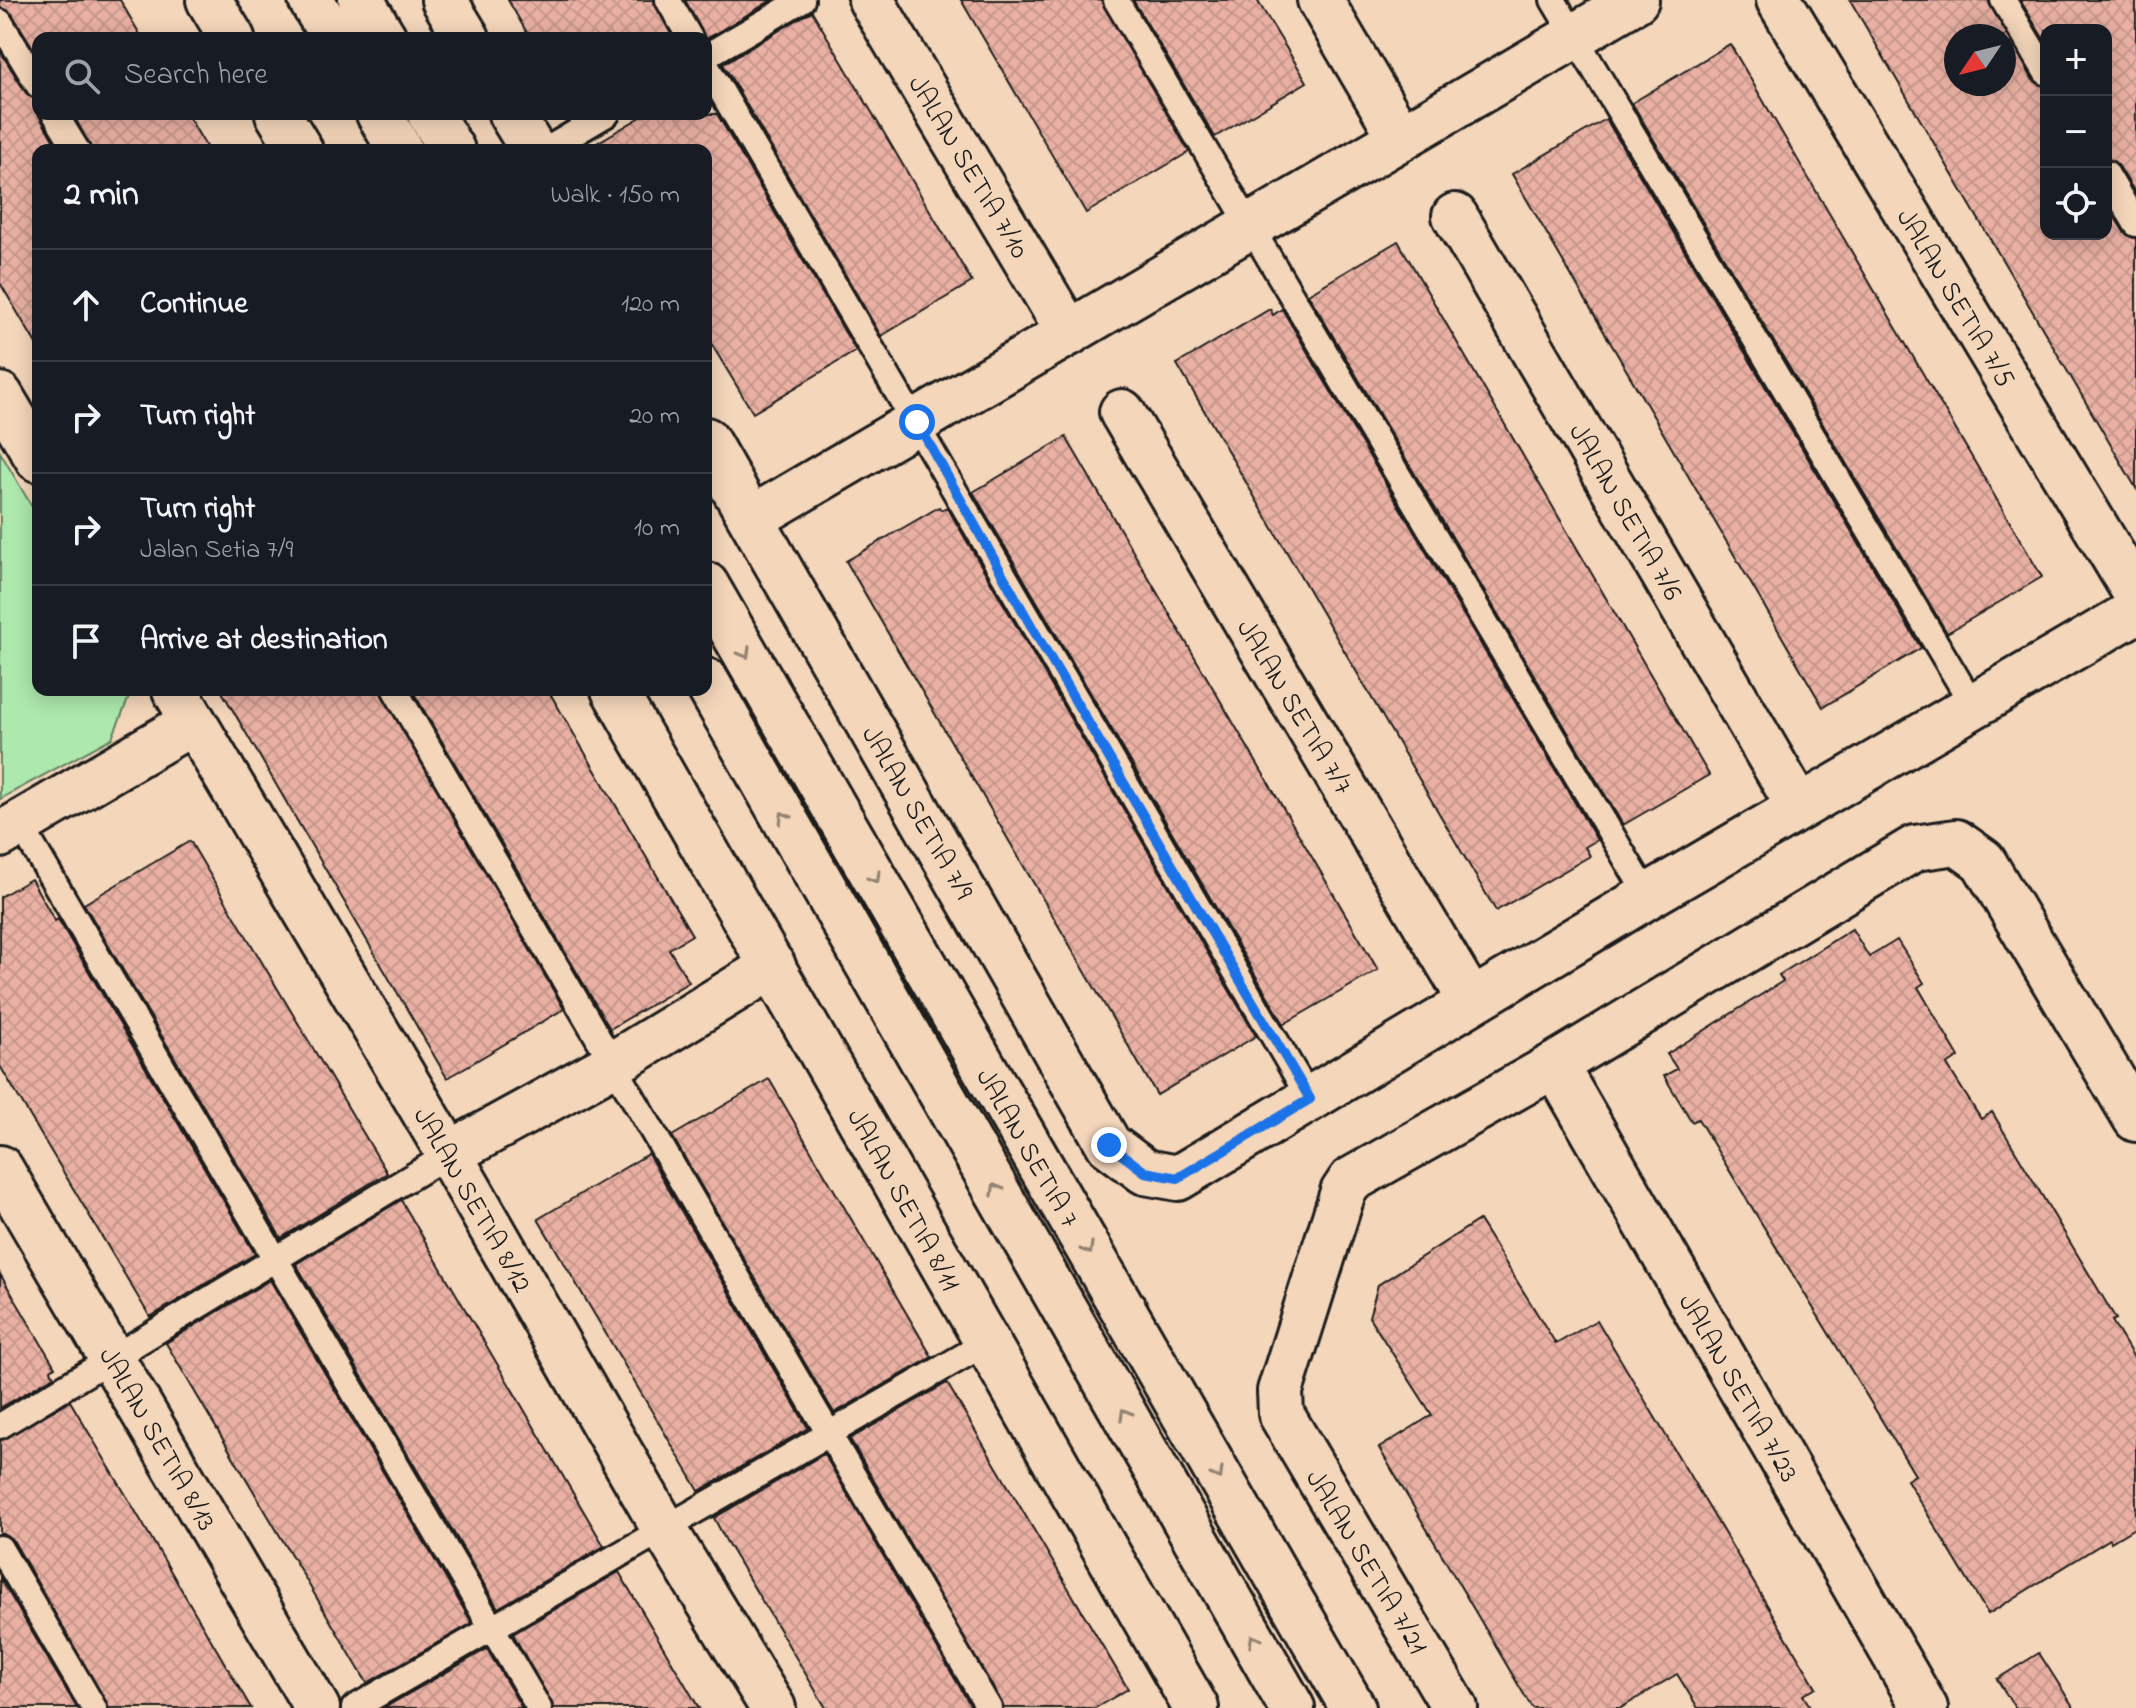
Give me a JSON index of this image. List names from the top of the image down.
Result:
{
  "streets": {
    "street": [
      "JALAN SETIA 7/10",
      "JALAN SETIA 7/5",
      "JALAN SETIA 7/6",
      "JALAN SETIA 7/7",
      "JALAN SETIA 7/9",
      "JALAN SETIA 7",
      "JALAN SETIA 8/12",
      "JALAN SETIA 8/11",
      "JALAN SETIA 7/23",
      "JALAN SETIA 8/13",
      "JALAN SETIA 7/21"
    ]
  },
  "crossings": [
    ["JALAN SETIA 7/23", "JALAN SETIA 7/21"]
  ],
  "north": "bottom left",
  "page": {
    "map_buttons": ["+", "−"],
    "search": "Search here",
    "heading": ["2 min", "Walk · 150 m"],
    "list": [
      ["Continue", "120 m"],
      ["Turn right", "20 m"],
      ["Turn right", "Jalan Setia 7/9", "10 m"],
      "Arrive at destination"
    ]
  }
}
